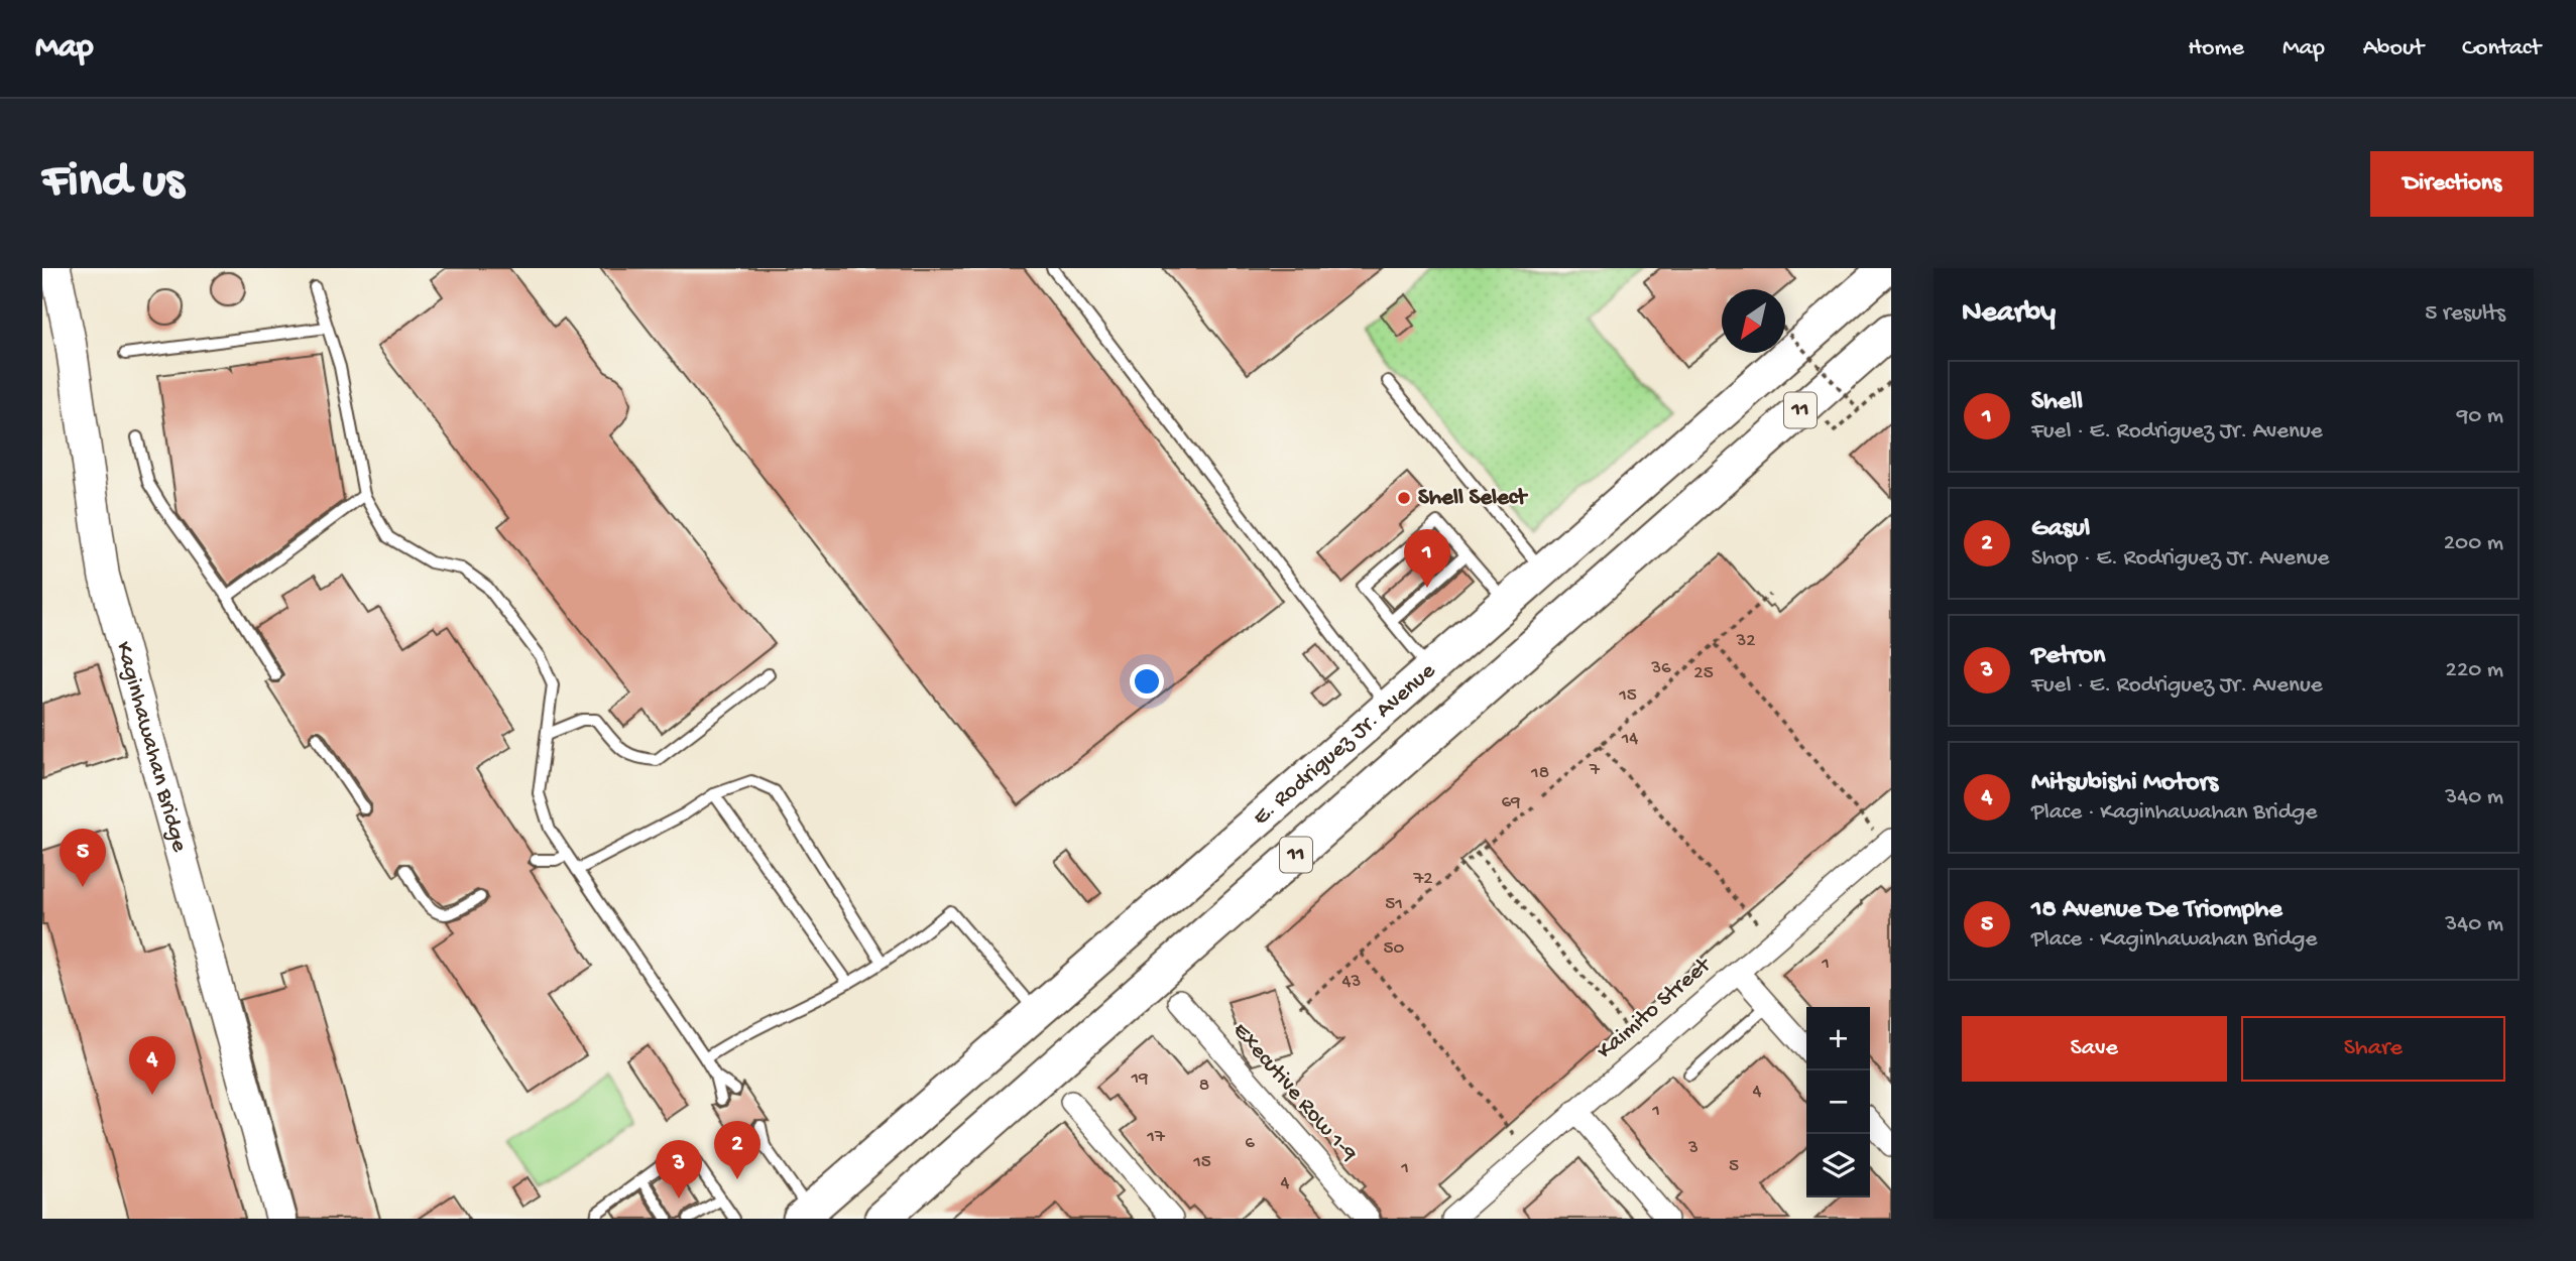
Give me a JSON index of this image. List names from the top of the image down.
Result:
{
  "streets": {
    "main road": ["11", "E. Rodriguez Jr. Avenue", "Kaginhawahan Bridge"],
    "street": ["Kaimito Street", "Executive Row 1-9"]
  },
  "places": ["Shell Select"],
  "house_numbers": [
    "32",
    "36",
    "25",
    "15",
    "14",
    "7",
    "18",
    "69",
    "72",
    "51",
    "50",
    "1",
    "43",
    "19",
    "8",
    "4",
    "1",
    "17",
    "6",
    "3",
    "15",
    "5",
    "1",
    "4"
  ],
  "north": "bottom left",
  "page": {
    "header": "Map",
    "nav": [
      "Home",
      "Map",
      "About",
      "Contact"
    ],
    "buttons": [
      "Directions",
      ["Save", "Share"]
    ],
    "title": "Find us",
    "heading": ["Nearby", "5 results"],
    "list": [
      {
        "mark": "1",
        "name": "Shell",
        "note": "Fuel · E. Rodriguez Jr. Avenue",
        "value": "90 m"
      },
      {
        "mark": "2",
        "name": "Gasul",
        "note": "Shop · E. Rodriguez Jr. Avenue",
        "value": "200 m"
      },
      {
        "mark": "3",
        "name": "Petron",
        "note": "Fuel · E. Rodriguez Jr. Avenue",
        "value": "220 m"
      },
      {
        "mark": "4",
        "name": "Mitsubishi Motors",
        "note": "Place · Kaginhawahan Bridge",
        "value": "340 m"
      },
      {
        "mark": "5",
        "name": "18 Avenue De Triomphe",
        "note": "Place · Kaginhawahan Bridge",
        "value": "340 m"
      }
    ],
    "pins": [
      "1",
      "5",
      "4",
      "2",
      "3"
    ],
    "map_buttons": ["+", "−"]
  }
}
